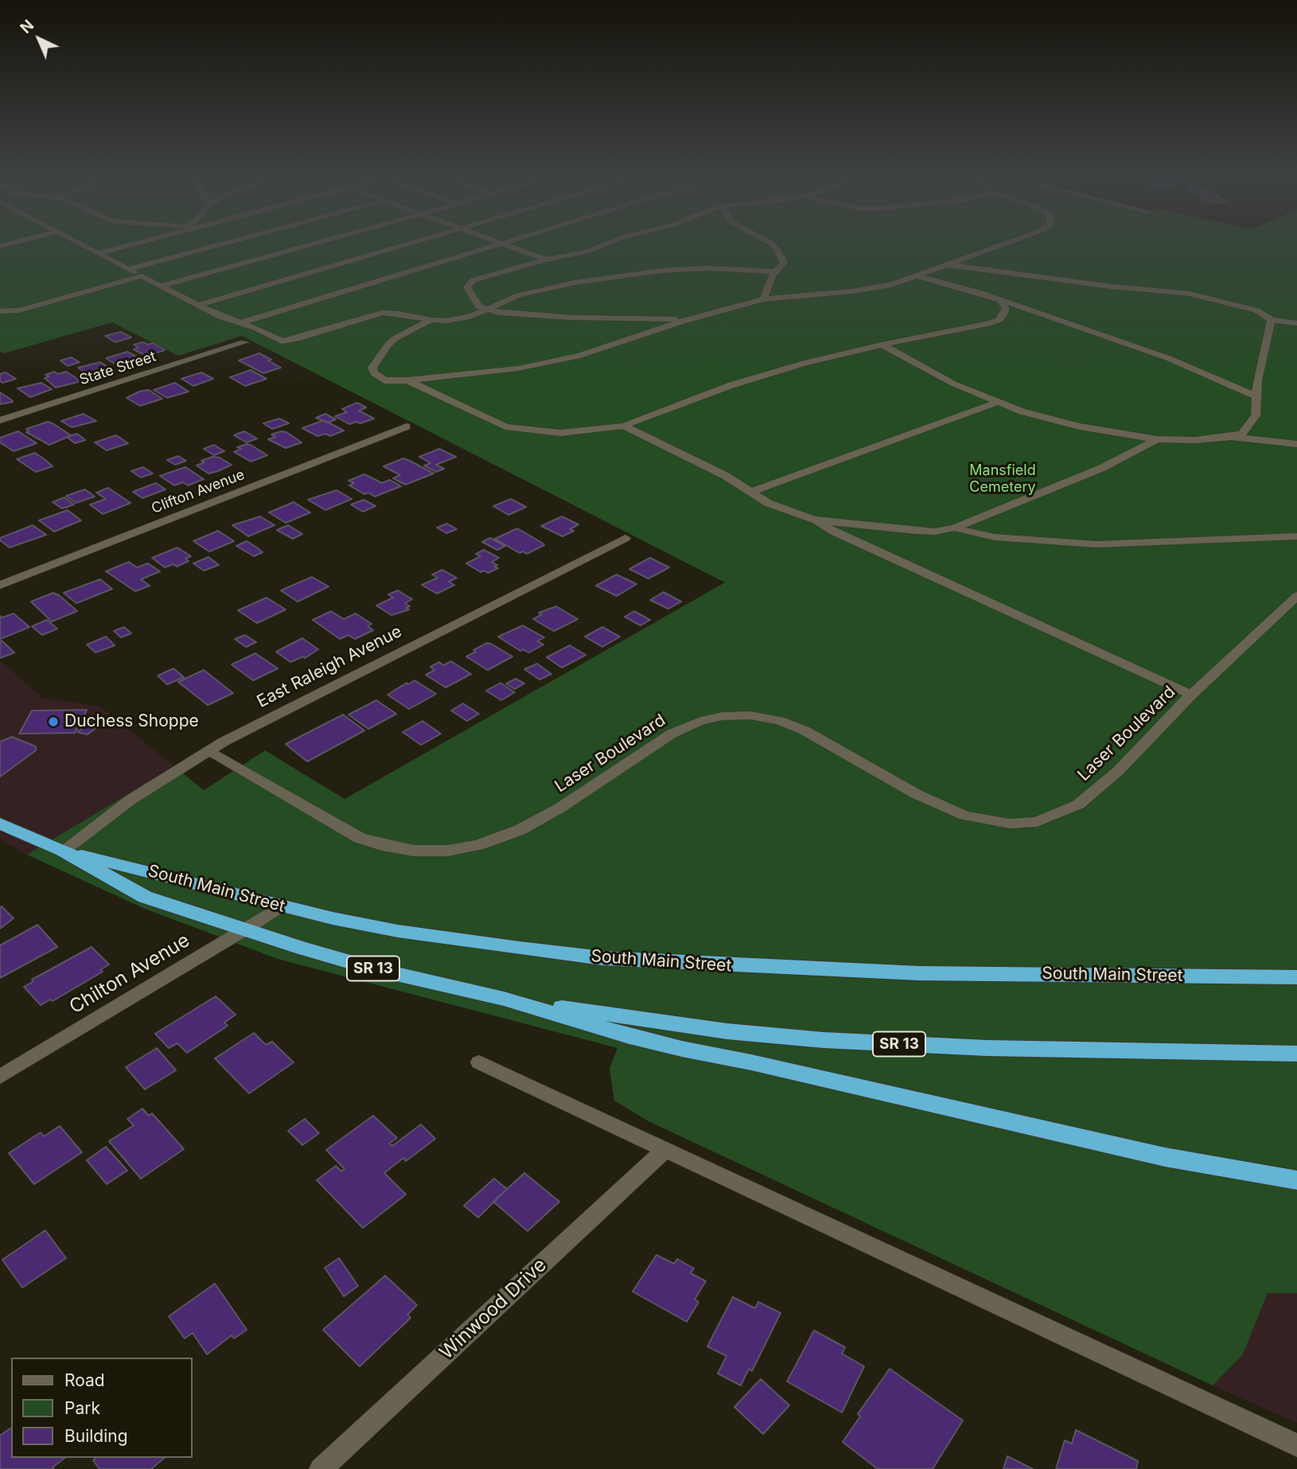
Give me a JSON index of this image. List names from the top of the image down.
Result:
{
  "streets": {
    "highway": ["South Main Street", "SR 13"],
    "street": [
      "State Street",
      "Clifton Avenue",
      "East Raleigh Avenue",
      "Laser Boulevard",
      "Chilton Avenue",
      "Winwood Drive"
    ]
  },
  "crossings": [
    ["East Raleigh Avenue", "Laser Boulevard"],
    ["East Raleigh Avenue", "South Main Street"],
    ["South Main Street", "SR 13"],
    ["South Main Street", "Chilton Avenue"]
  ],
  "parks": ["Mansfield Cemetery"],
  "places": ["Duchess Shoppe"],
  "legend": ["Road", "Park", "Building"],
  "north": "top left"
}
